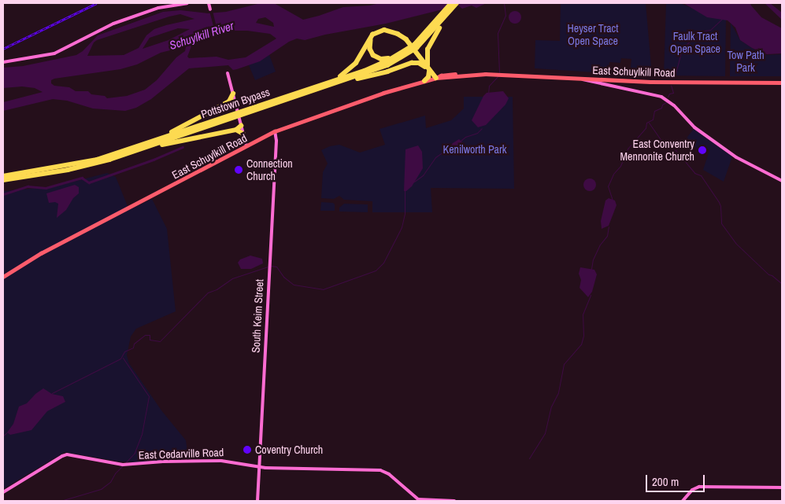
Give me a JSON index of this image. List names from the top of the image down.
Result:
{
  "streets": {
    "highway": ["Pottstown Bypass"],
    "main road": ["East Schuylkill Road"],
    "street": ["South Keim Street", "East Cedarville Road"]
  },
  "crossings": [
    ["East Schuylkill Road", "South Keim Street"],
    ["South Keim Street", "East Cedarville Road"]
  ],
  "water": ["Schuylkill River"],
  "parks": [
    "Heyser Tract Open Space",
    "Faulk Tract Open Space",
    "Tow Path Park",
    "Kenilworth Park"
  ],
  "places": ["East Conventry Mennonite Church", "Connection Church", "Coventry Church"],
  "scale_bar": "200 m"
}
